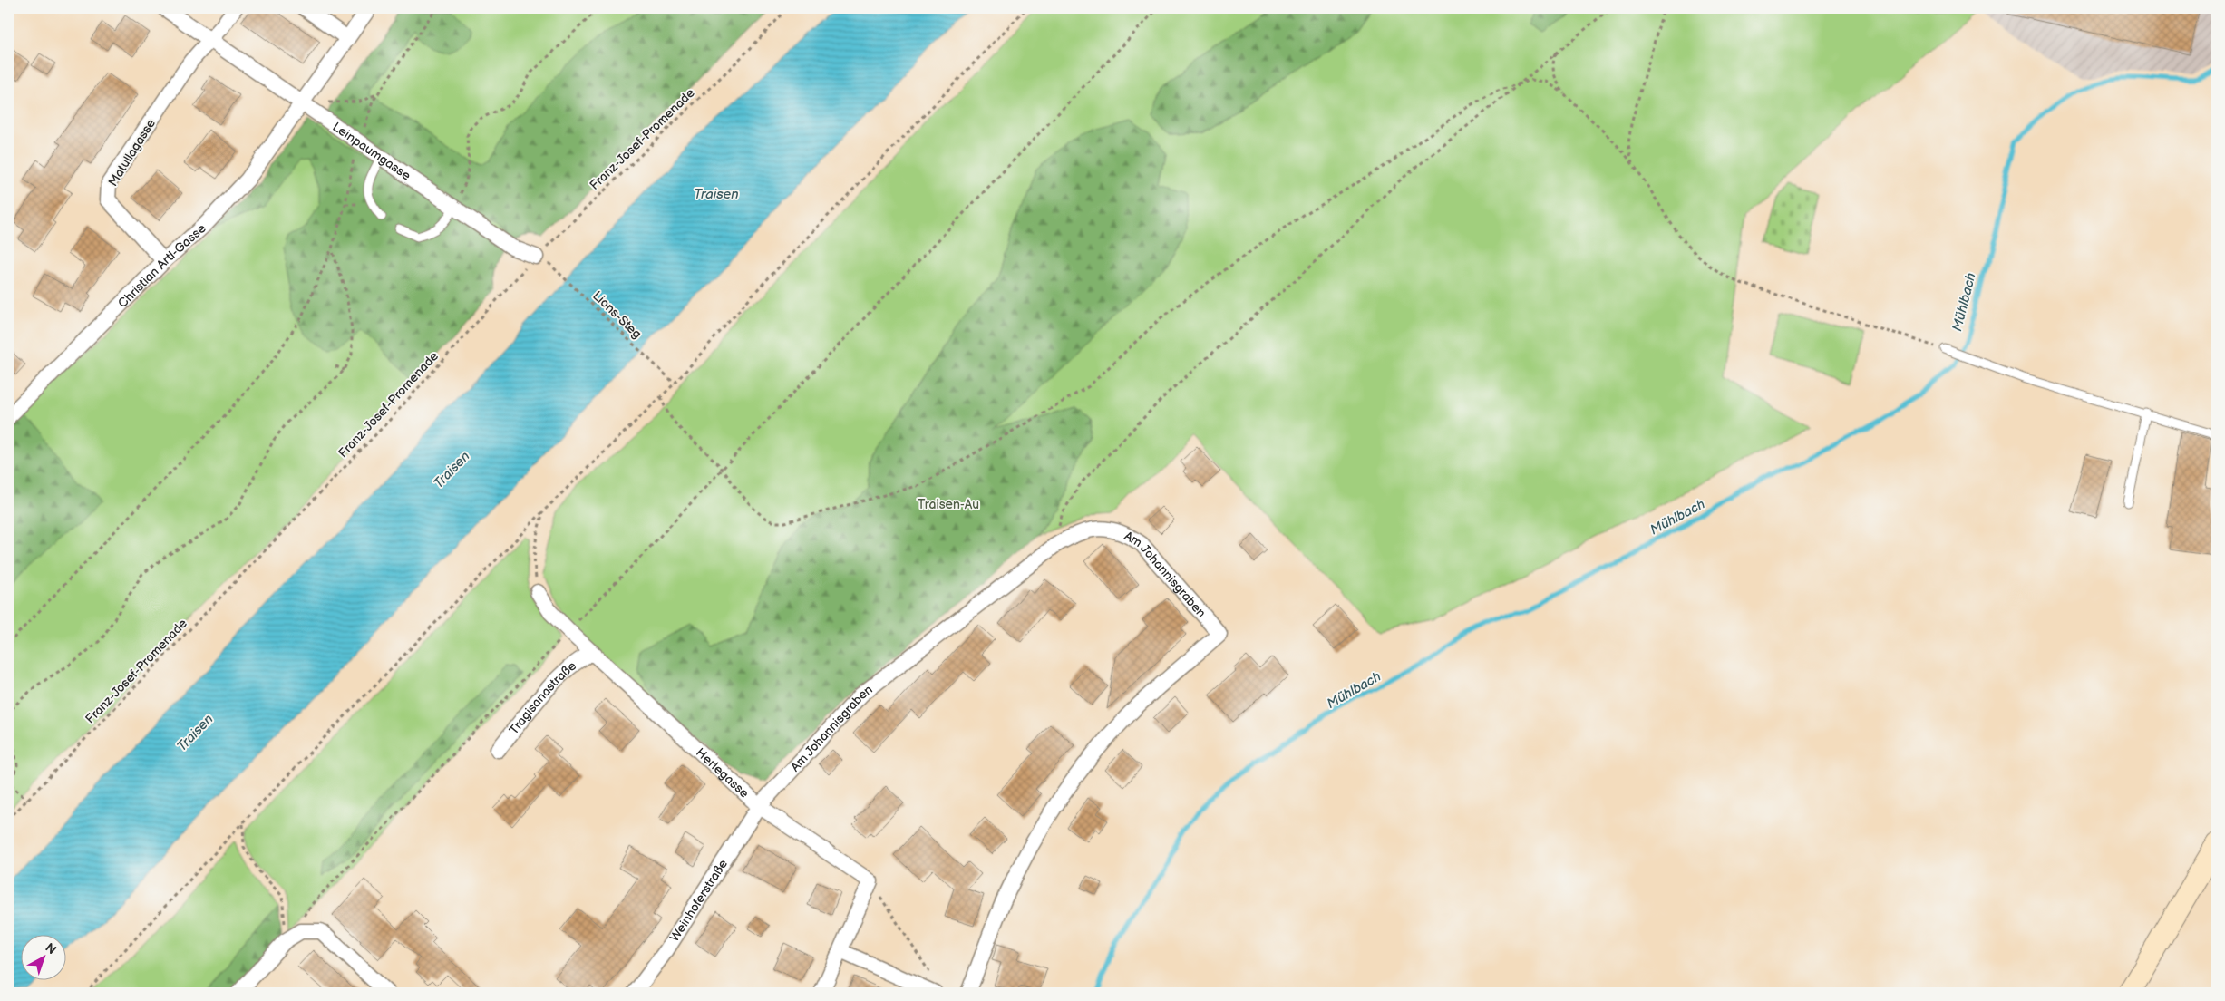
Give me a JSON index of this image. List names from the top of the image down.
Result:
{
  "streets": {
    "street": [
      "Leinpaumgasse",
      "Matullagasse",
      "Christian Artl-Gasse",
      "Am Johannisgraben",
      "Tragisanastraße",
      "Herlegasse",
      "Weinhoferstraße"
    ],
    "path": ["Franz-Josef-Promenade", "Lions-Steg"]
  },
  "crossings": [
    ["Franz-Josef-Promenade", "Leinpaumgasse"],
    ["Franz-Josef-Promenade", "Lions-Steg"],
    ["Leinpaumgasse", "Matullagasse"],
    ["Leinpaumgasse", "Christian Artl-Gasse"],
    ["Leinpaumgasse", "Lions-Steg"],
    ["Matullagasse", "Christian Artl-Gasse"],
    ["Am Johannisgraben", "Herlegasse"],
    ["Am Johannisgraben", "Weinhoferstraße"],
    ["Tragisanastraße", "Herlegasse"],
    ["Herlegasse", "Weinhoferstraße"]
  ],
  "water": ["Traisen", "Mühlbach"],
  "parks": ["Traisen-Au"],
  "north": "top right"
}
